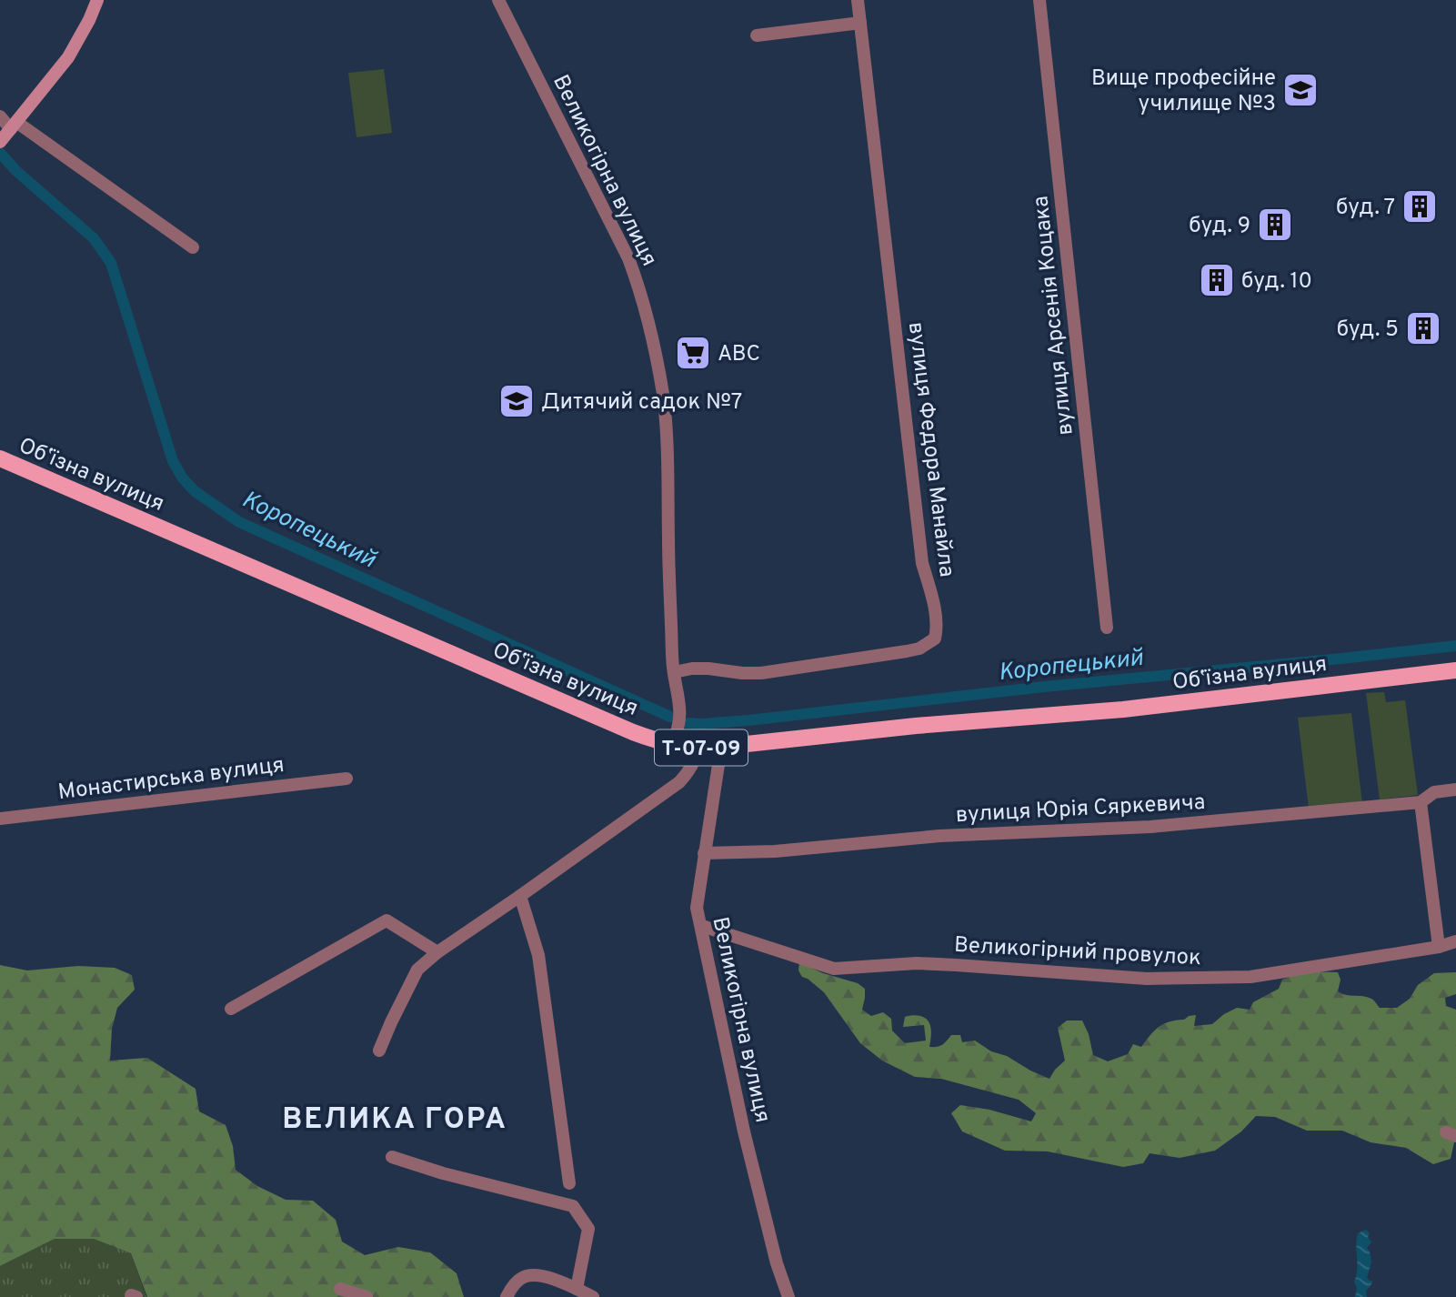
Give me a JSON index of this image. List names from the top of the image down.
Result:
{
  "streets": {
    "main road": ["Обʼїзна вулиця", "Т-07-09"],
    "street": [
      "Великогірна вулиця",
      "вулиця Арсенія Коцака",
      "вулиця Федора Манайла",
      "Монастирська вулиця",
      "вулиця Юрія Сяркевича",
      "Великогірний провулок"
    ]
  },
  "crossings": [
    ["Великогірна вулиця", "вулиця Федора Манайла"],
    ["Великогірна вулиця", "Обʼїзна вулиця"],
    ["Великогірна вулиця", "вулиця Юрія Сяркевича"],
    ["Великогірна вулиця", "Великогірний провулок"]
  ],
  "districts": ["ВЕЛИКА ГОРА"],
  "water": ["Коропецький"],
  "places": {
    "school or university": ["Вище професійне училище №3", "Дитячий садок №7"],
    "building": [
      "буд. 7",
      "буд. 9",
      "буд. 10",
      "буд. 5"
    ],
    "supermarket": ["АВС"]
  }
}
